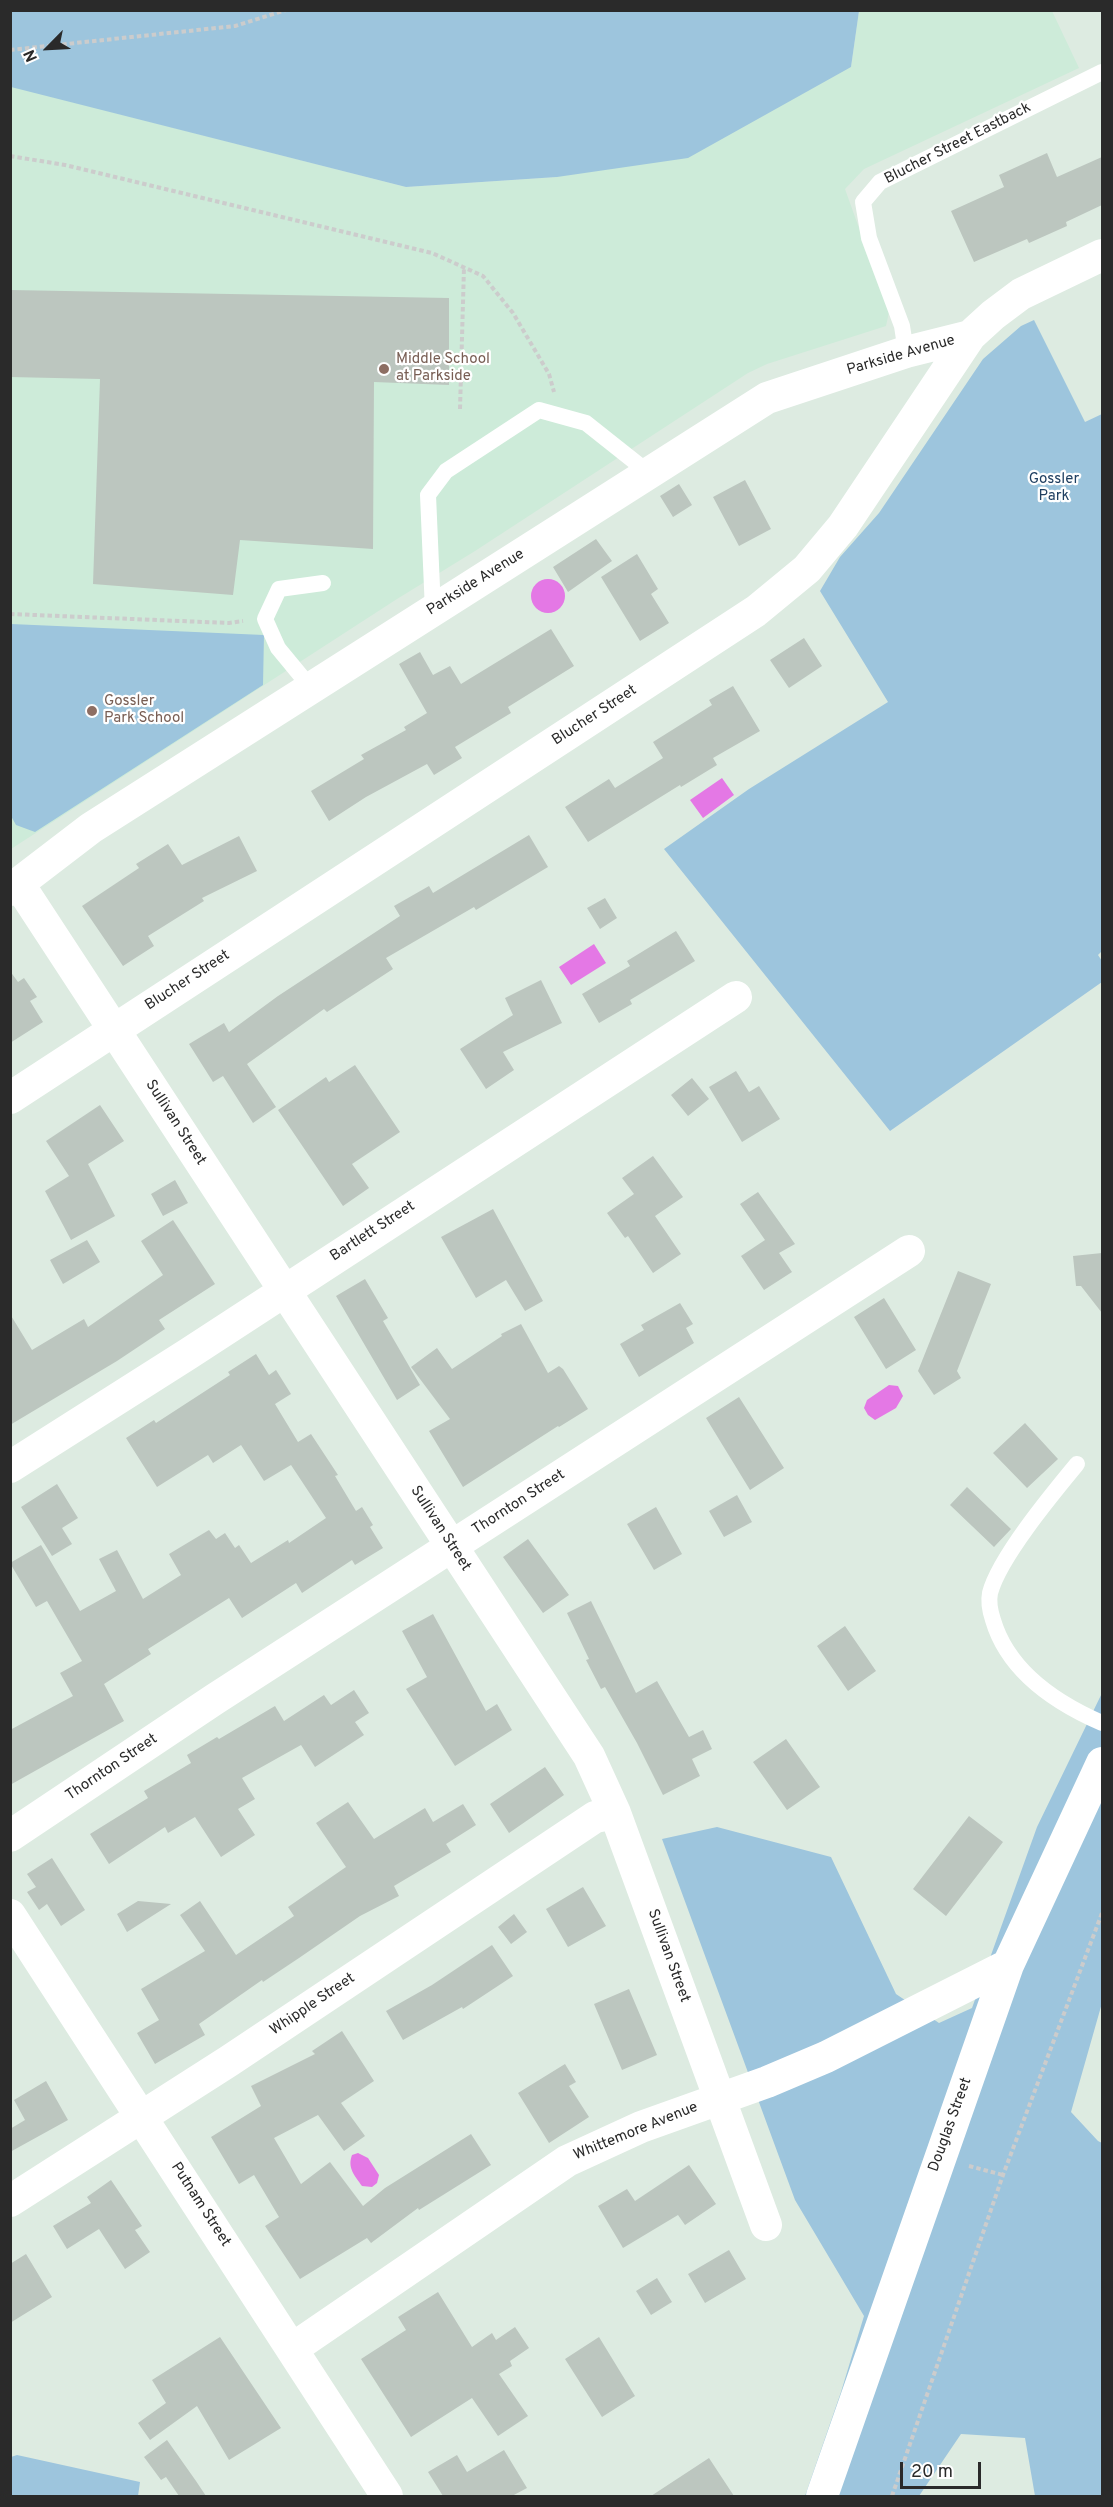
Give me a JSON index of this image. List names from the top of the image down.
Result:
{
  "streets": {
    "street": [
      "Parkside Avenue",
      "Blucher Street",
      "Sullivan Street",
      "Bartlett Street",
      "Thornton Street",
      "Whipple Street",
      "Douglas Street",
      "Whittemore Avenue",
      "Putnam Street"
    ],
    "lane": ["Blucher Street Eastback"]
  },
  "crossings": [
    ["Blucher Street Eastback", "Parkside Avenue"],
    ["Parkside Avenue", "Blucher Street"],
    ["Parkside Avenue", "Sullivan Street"],
    ["Blucher Street", "Sullivan Street"],
    ["Sullivan Street", "Bartlett Street"],
    ["Sullivan Street", "Thornton Street"],
    ["Sullivan Street", "Whipple Street"],
    ["Sullivan Street", "Whittemore Avenue"],
    ["Whipple Street", "Putnam Street"],
    ["Douglas Street", "Whittemore Avenue"],
    ["Whittemore Avenue", "Putnam Street"]
  ],
  "parks": ["Gossler Park"],
  "places": ["Middle School at Parkside", "Gossler Park School"],
  "scale_bar": "20 m",
  "north": "bottom left"
}
